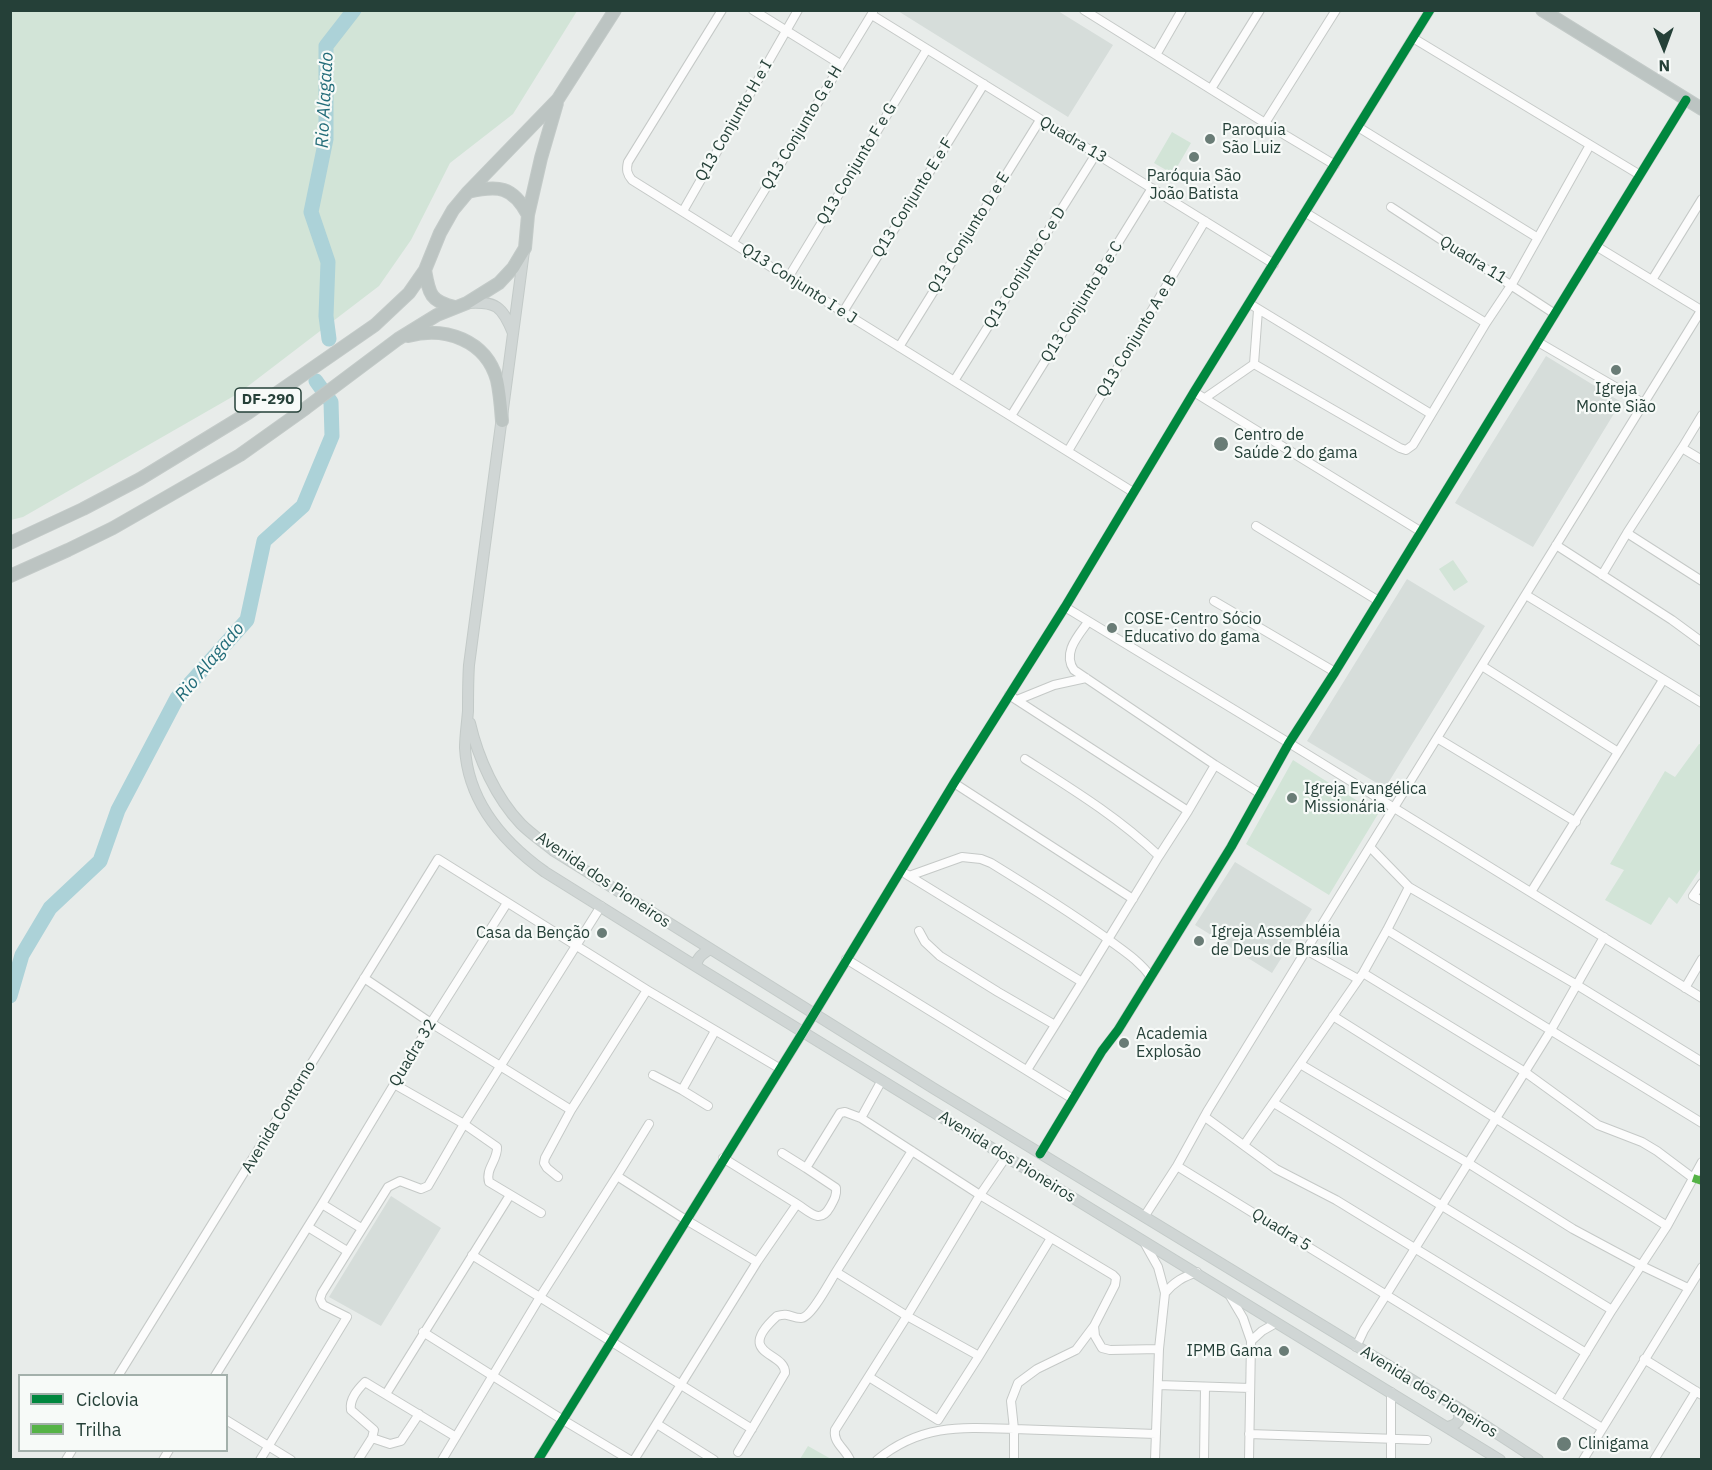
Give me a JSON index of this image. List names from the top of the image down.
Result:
{
  "streets": {
    "highway": ["DF-290"],
    "main road": ["Avenida dos Pioneiros"],
    "street": [
      "Q13 Conjunto H e I",
      "Q13 Conjunto G e H",
      "Quadra 13",
      "Q13 Conjunto F e G",
      "Q13 Conjunto E e F",
      "Q13 Conjunto D e E",
      "Quadra 11",
      "Q13 Conjunto C e D",
      "Q13 Conjunto I e J",
      "Q13 Conjunto B e C",
      "Q13 Conjunto A e B",
      "Quadra 32",
      "Avenida Contorno",
      "Quadra 5"
    ]
  },
  "crossings": [
    ["Q13 Conjunto H e I", "Q13 Conjunto I e J"],
    ["Q13 Conjunto G e H", "Quadra 13"],
    ["Q13 Conjunto G e H", "Q13 Conjunto I e J"],
    ["Quadra 13", "Q13 Conjunto F e G"],
    ["Quadra 13", "Q13 Conjunto E e F"],
    ["Quadra 13", "Q13 Conjunto D e E"],
    ["Quadra 13", "Q13 Conjunto C e D"],
    ["Quadra 13", "Q13 Conjunto B e C"],
    ["Quadra 13", "Q13 Conjunto A e B"],
    ["Q13 Conjunto F e G", "Q13 Conjunto I e J"],
    ["Q13 Conjunto E e F", "Q13 Conjunto I e J"],
    ["Q13 Conjunto D e E", "Q13 Conjunto I e J"],
    ["Q13 Conjunto C e D", "Q13 Conjunto I e J"],
    ["Q13 Conjunto I e J", "Q13 Conjunto B e C"],
    ["Q13 Conjunto I e J", "Q13 Conjunto A e B"],
    ["Quadra 32", "Avenida Contorno"]
  ],
  "water": ["Rio Alagado"],
  "places": [
    "Paroquia São Luiz",
    "Paróquia São João Batista",
    "Igreja Monte Sião",
    "Centro de Saúde 2 do gama",
    "COSE-Centro Sócio Educativo do gama",
    "Igreja Evangélica Missionária",
    "Casa da Benção",
    "Igreja Assembléia de Deus de Brasília",
    "Academia Explosão",
    "IPMB Gama",
    "Clinigama"
  ],
  "legend": ["Ciclovia", "Trilha"],
  "north": "bottom"
}
